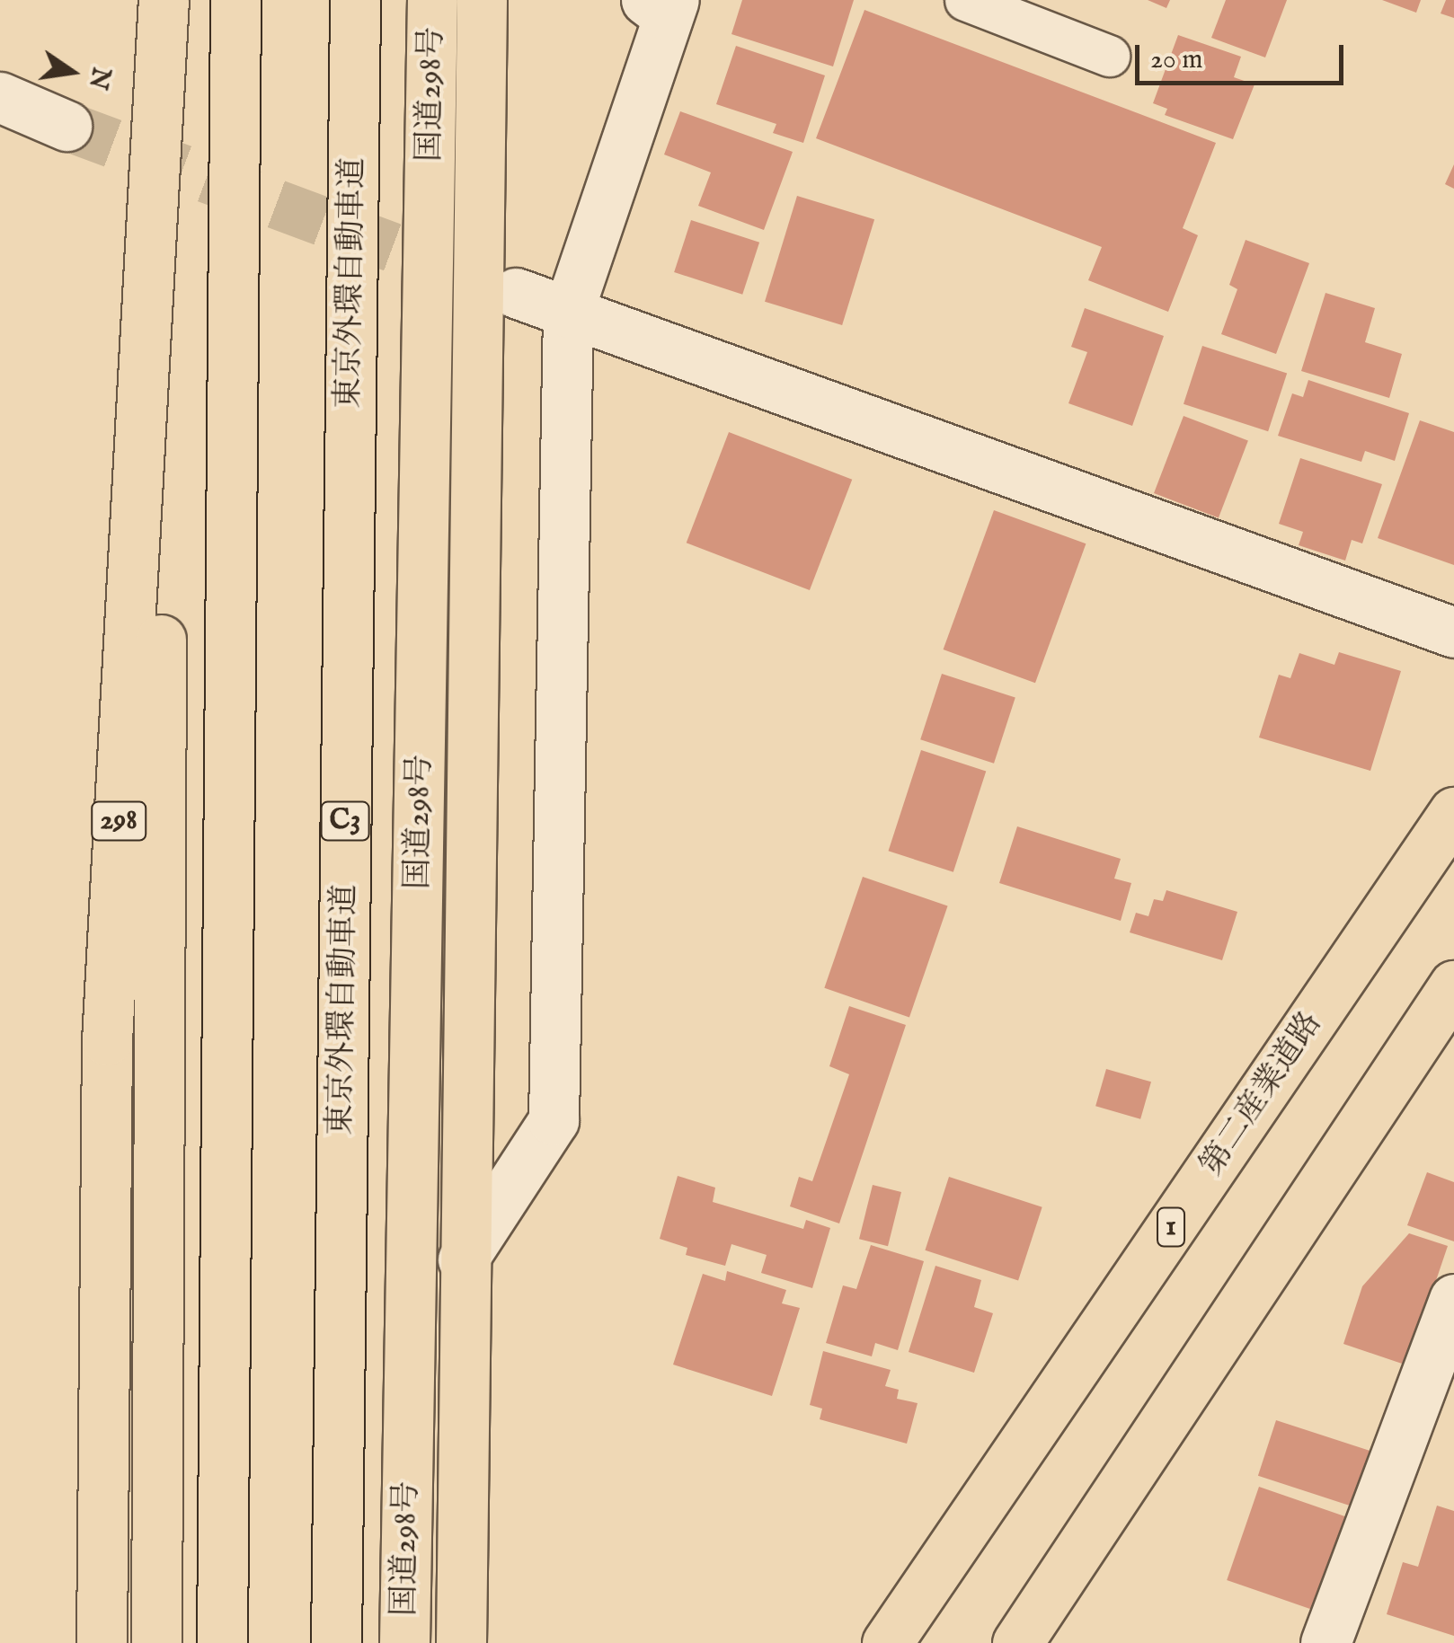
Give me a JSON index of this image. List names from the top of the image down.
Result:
{
  "streets": {
    "main road": [
      "国道298号",
      "東京外環自動車道",
      "298",
      "C3",
      "第二産業道路",
      "1"
    ]
  },
  "scale_bar": "20 m",
  "north": "right"
}
